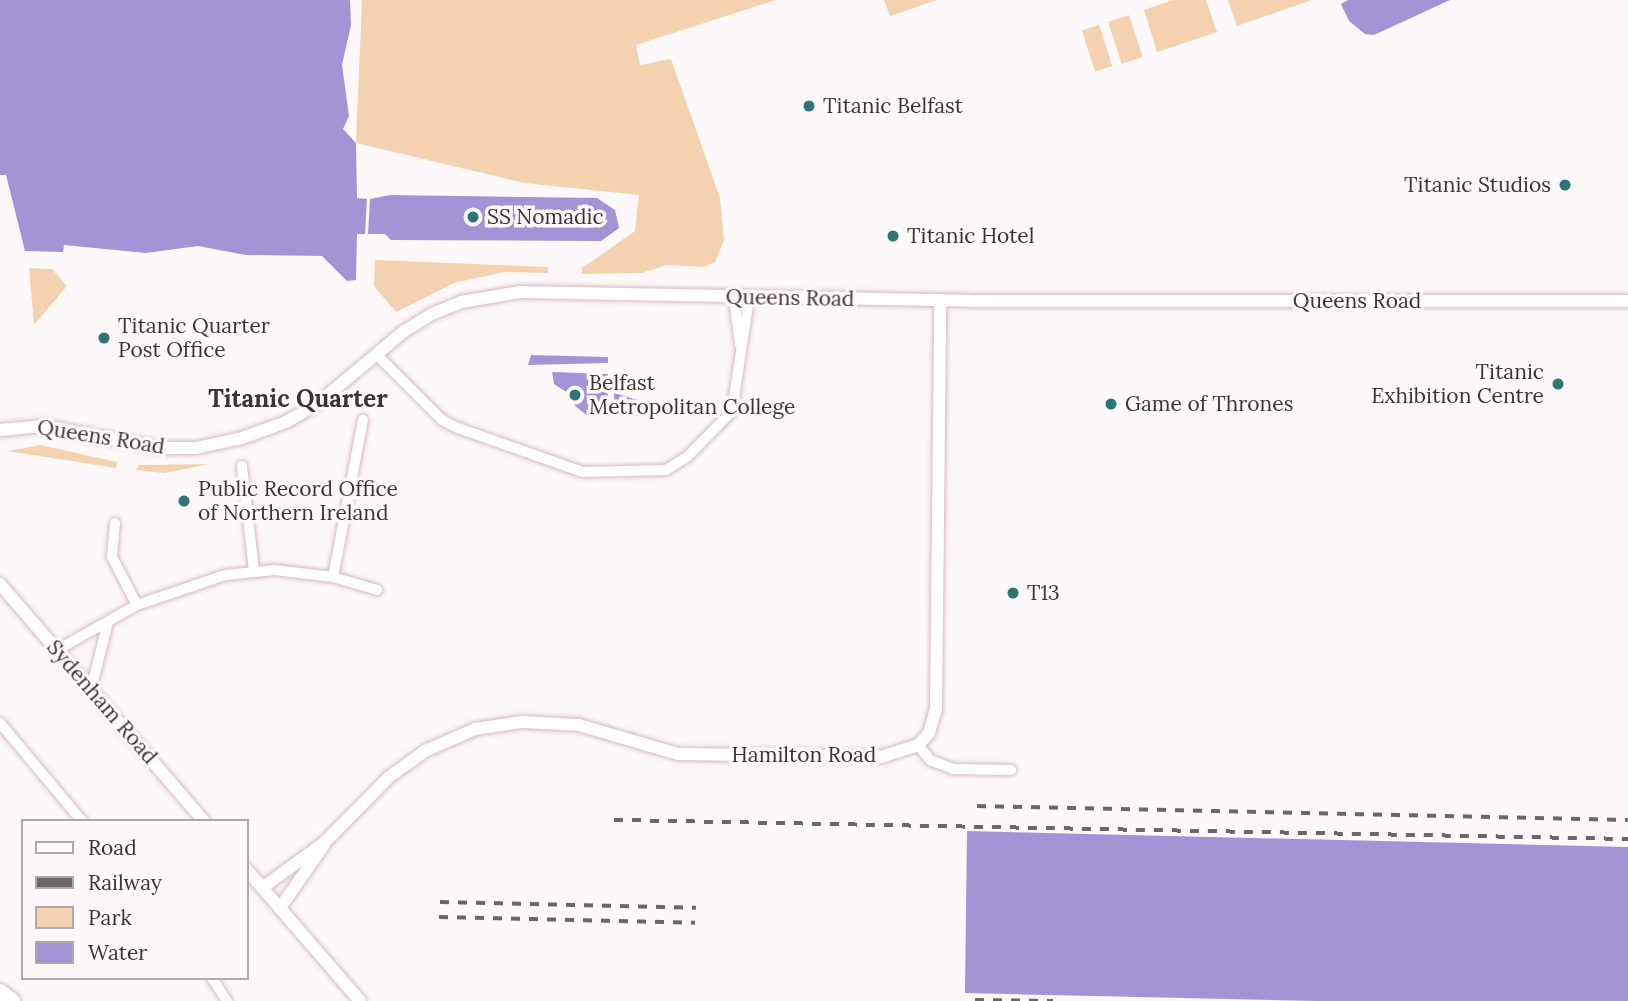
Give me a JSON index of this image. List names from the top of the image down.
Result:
{
  "streets": {
    "street": ["Queens Road", "Sydenham Road", "Hamilton Road"]
  },
  "districts": ["Titanic Quarter"],
  "places": [
    "Titanic Belfast",
    "Titanic Studios",
    "SS Nomadic",
    "Titanic Hotel",
    "Titanic Quarter Post Office",
    "Titanic Exhibition Centre",
    "Belfast Metropolitan College",
    "Game of Thrones",
    "Public Record Office of Northern Ireland",
    "T13"
  ],
  "legend": [
    "Road",
    "Railway",
    "Park",
    "Water"
  ]
}
